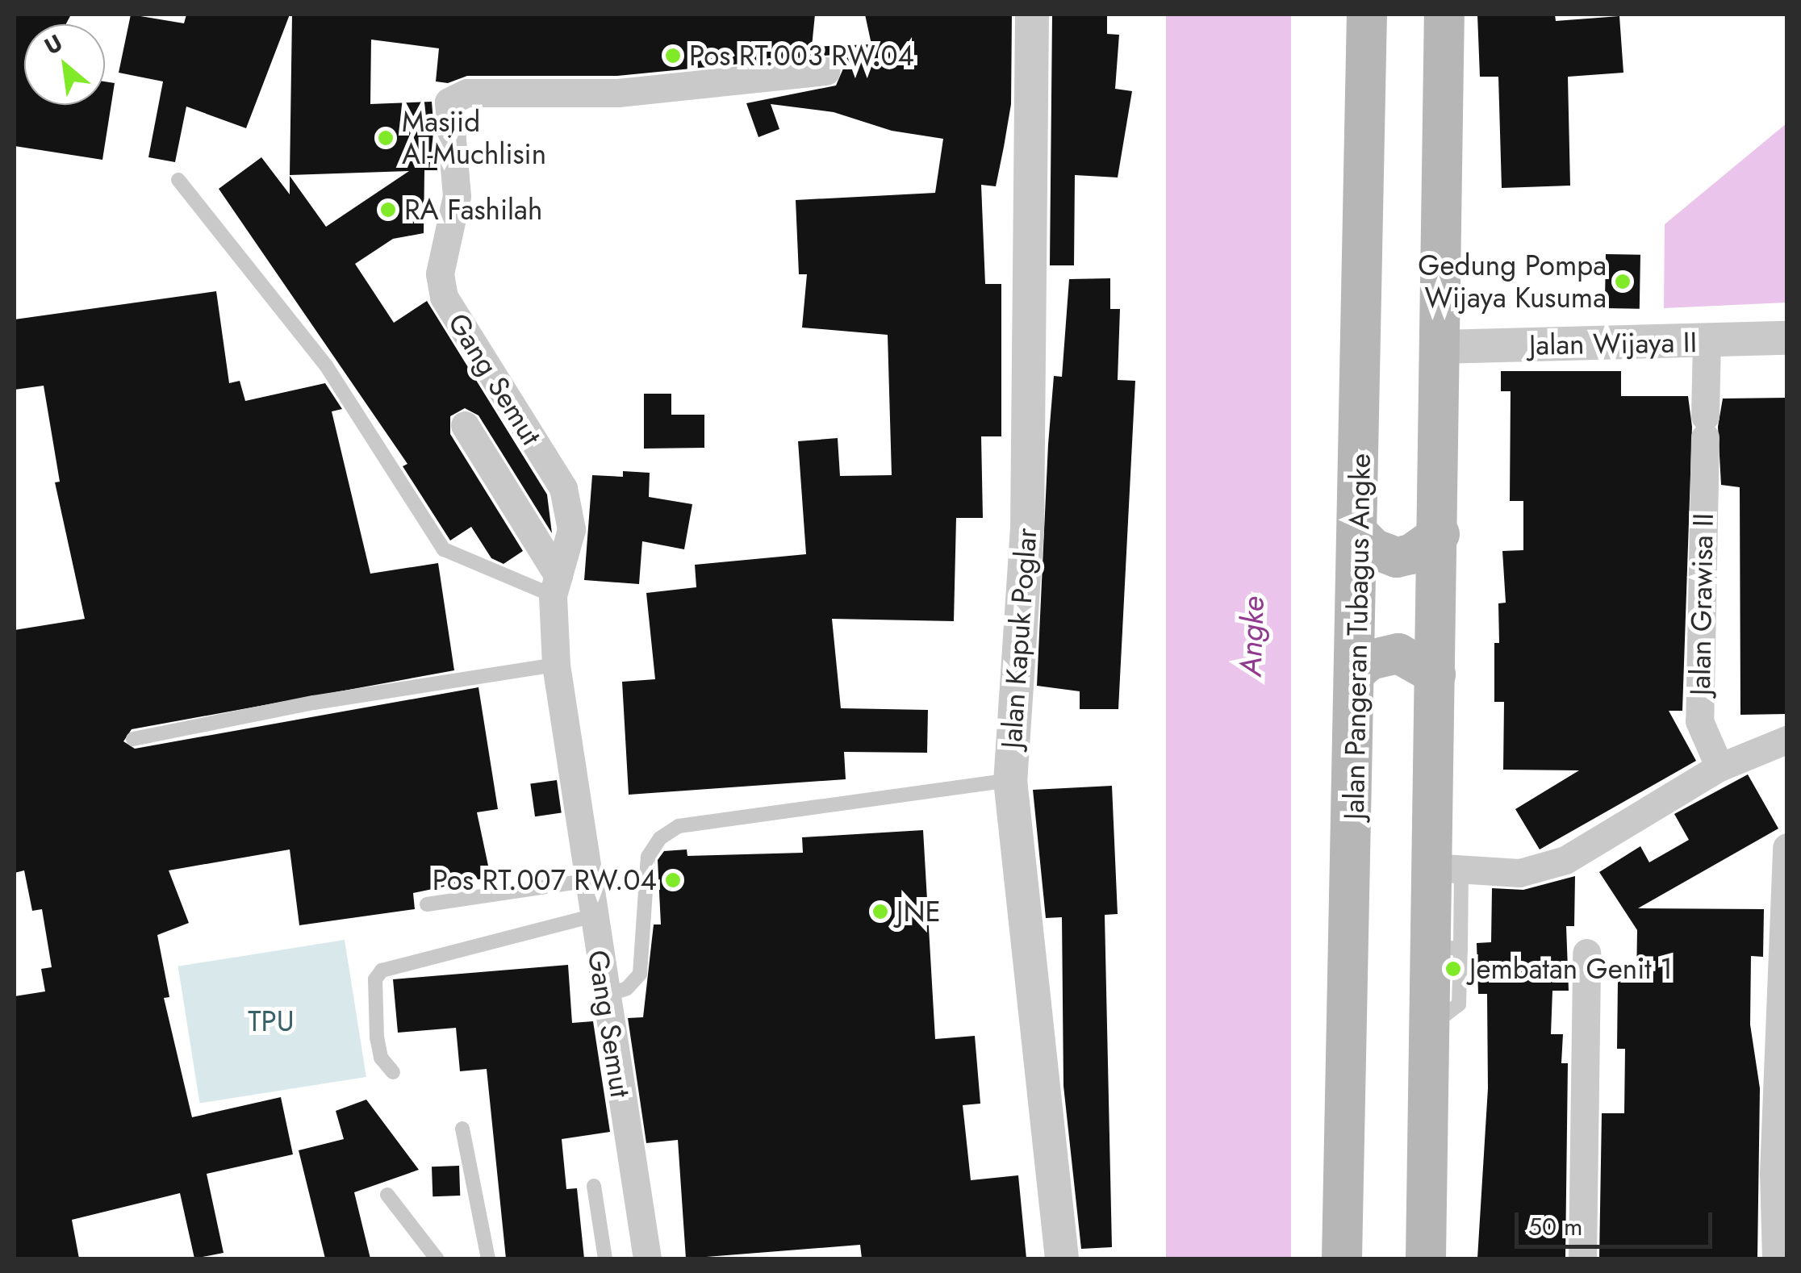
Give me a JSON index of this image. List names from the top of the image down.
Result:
{
  "streets": {
    "main road": ["Jalan Pangeran Tubagus Angke"],
    "street": [
      "Jalan Wijaya II",
      "Gang Semut",
      "Jalan Grawisa II",
      "Jalan Kapuk Poglar"
    ]
  },
  "crossings": [
    ["Jalan Wijaya II", "Jalan Grawisa II"]
  ],
  "water": ["Angke"],
  "parks": ["TPU"],
  "places": [
    "Pos RT.003 RW.04",
    "Masjid Al-Muchlisin",
    "RA Fashilah",
    "Gedung Pompa Wijaya Kusuma",
    "Pos RT.007 RW.04",
    "JNE",
    "Jembatan Genit 1"
  ],
  "scale_bar": "50 m",
  "north": "top left"
}
